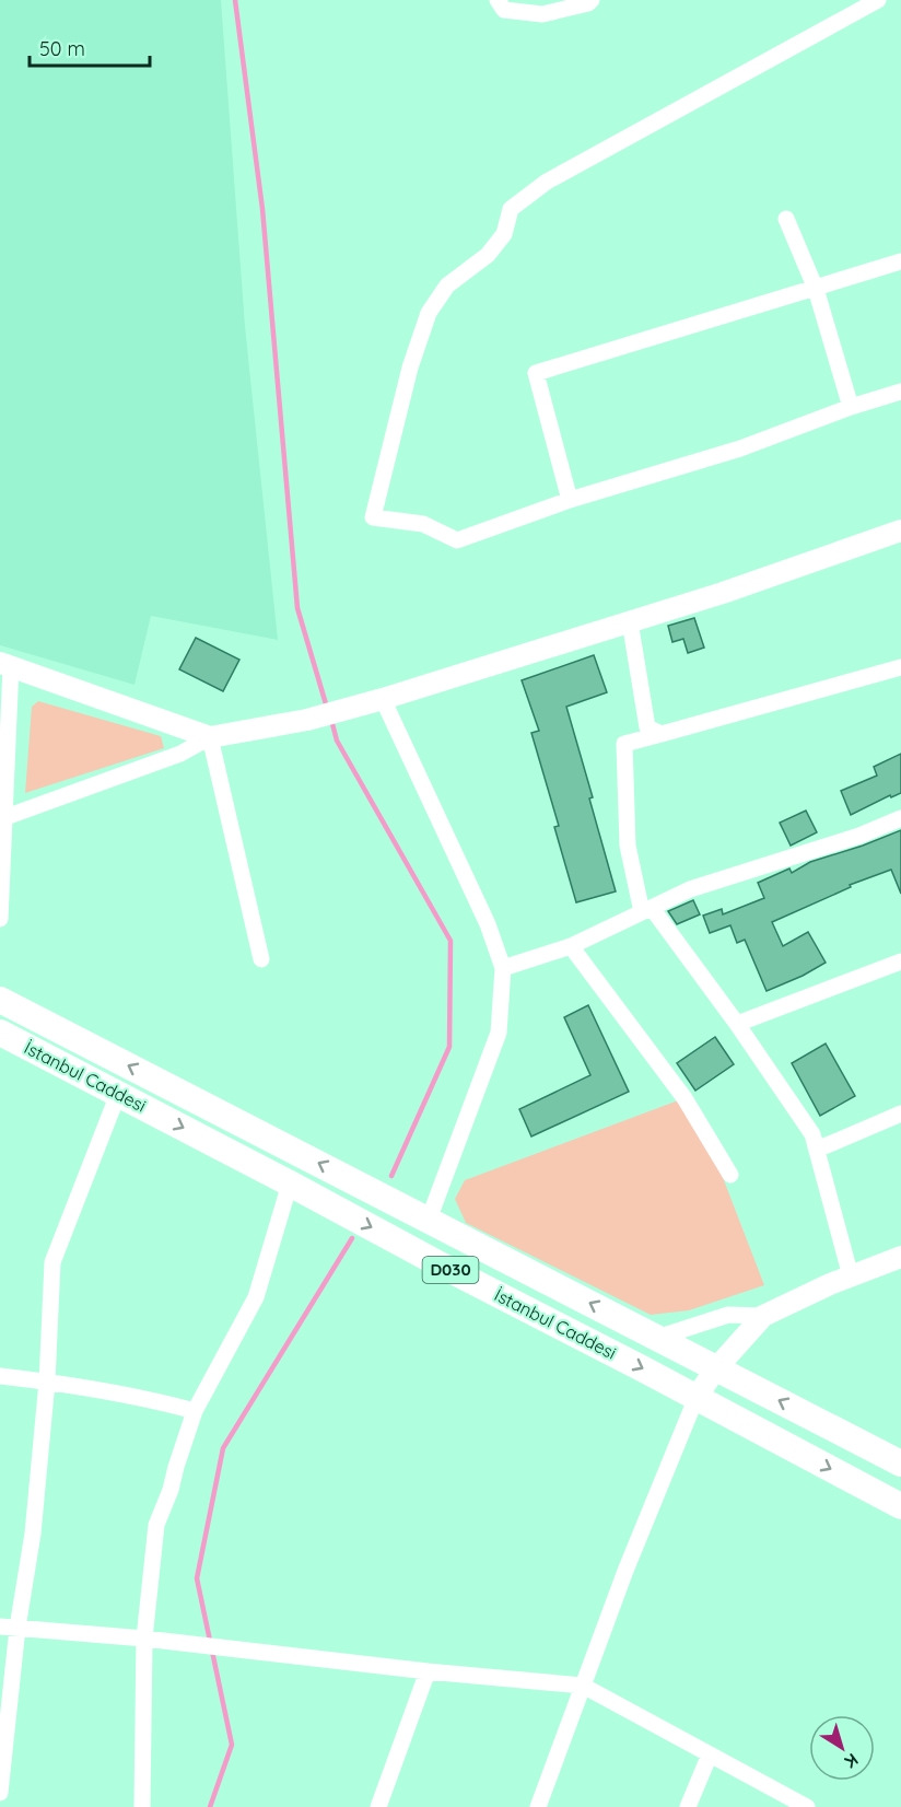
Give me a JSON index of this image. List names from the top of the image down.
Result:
{
  "streets": {
    "main road": ["İstanbul Caddesi", "D030"]
  },
  "scale_bar": "50 m",
  "north": "bottom right"
}
